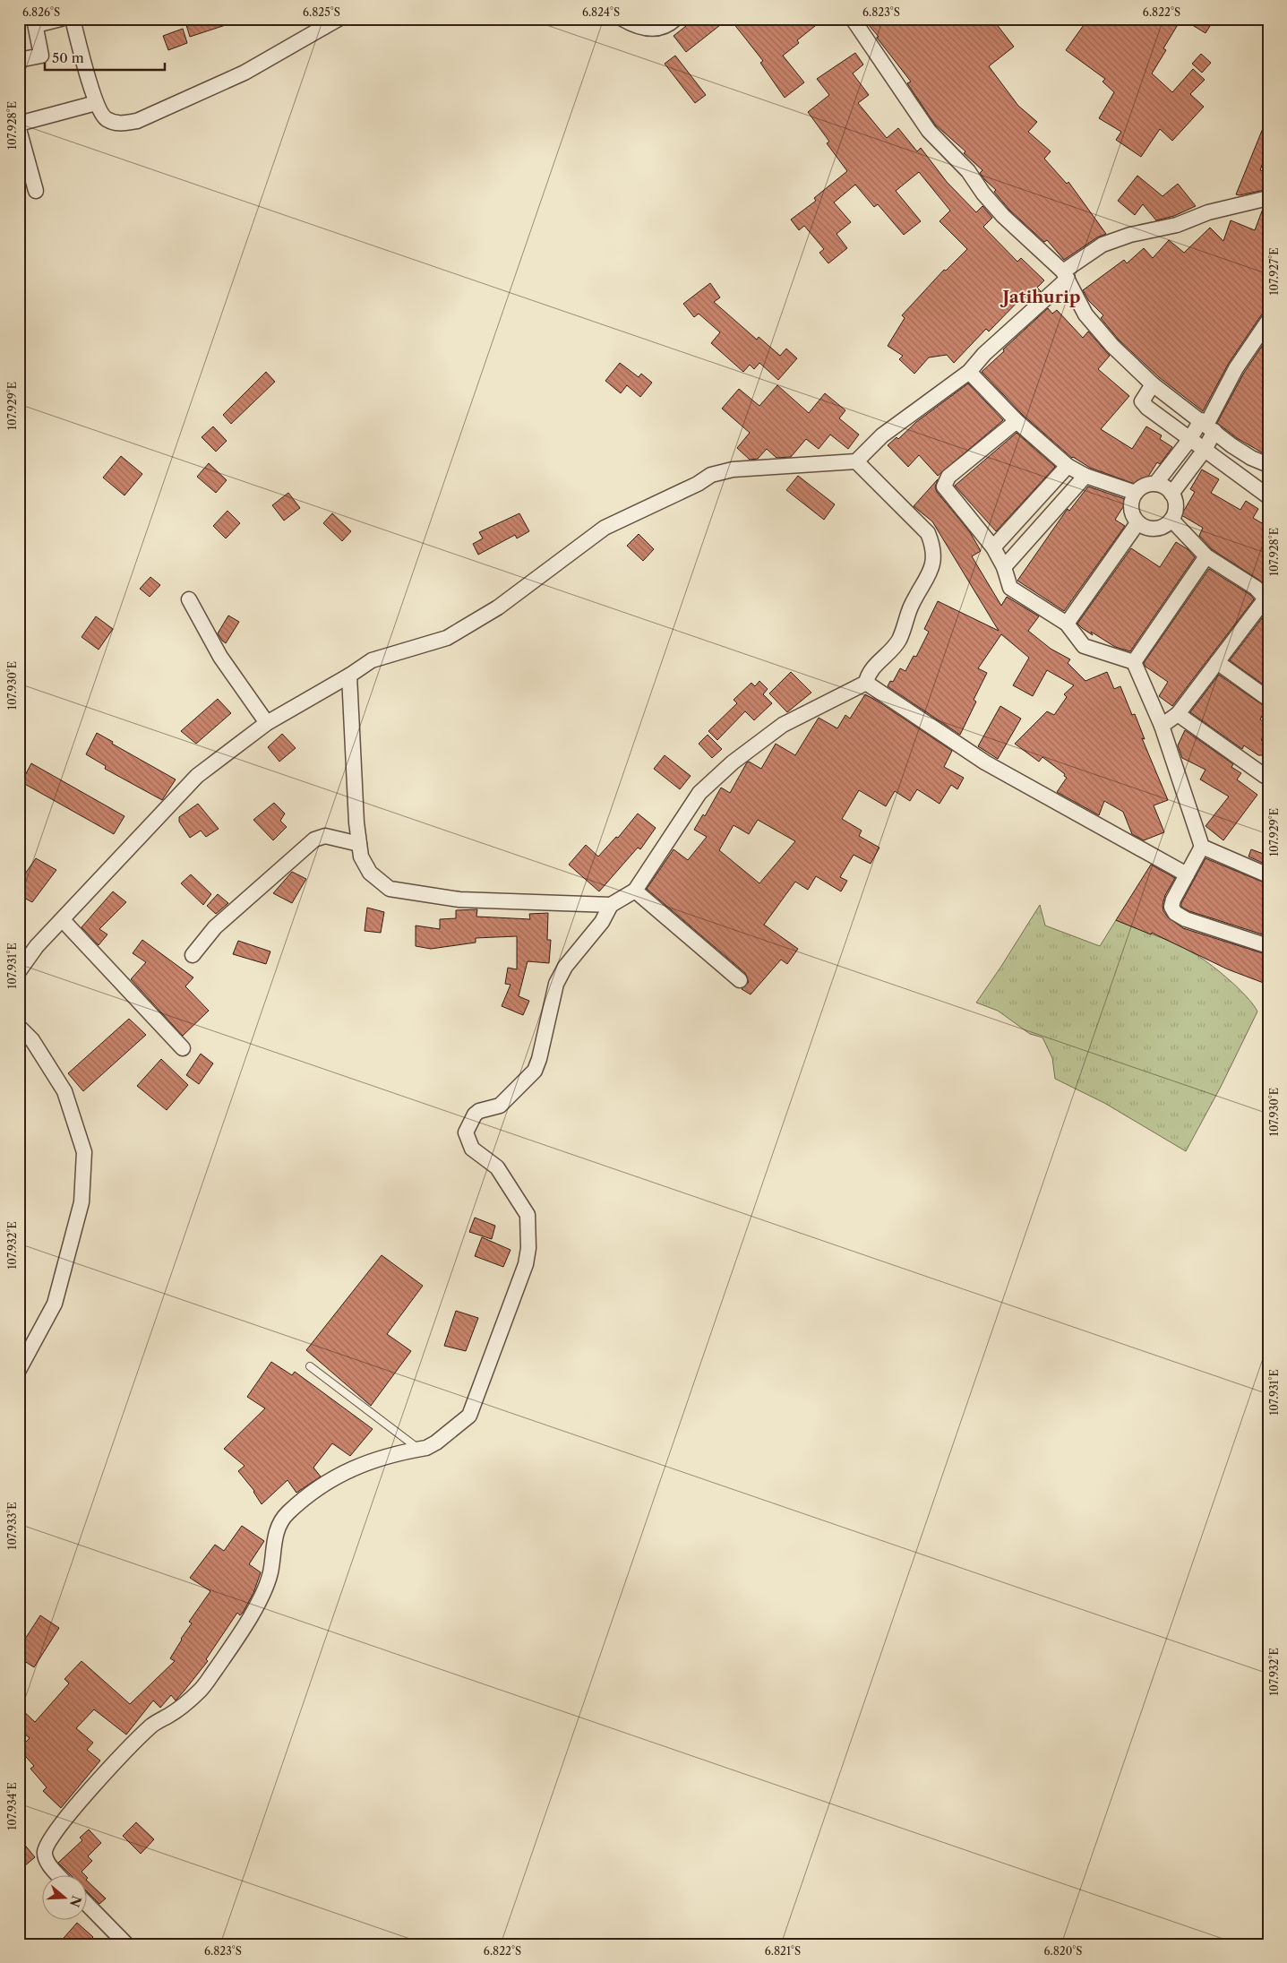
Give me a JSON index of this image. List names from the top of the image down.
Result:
{
  "districts": ["Jatihurip"],
  "scale_bar": "50 m",
  "north": "right",
  "coordinates": [
    "6.826°S",
    "6.825°S",
    "6.824°S",
    "6.823°S",
    "6.822°S",
    "107.928°E",
    "107.927°E",
    "107.929°E",
    "107.930°E",
    "107.931°E",
    "107.932°E",
    "107.933°E",
    "107.934°E",
    "6.821°S",
    "6.820°S"
  ]
}
